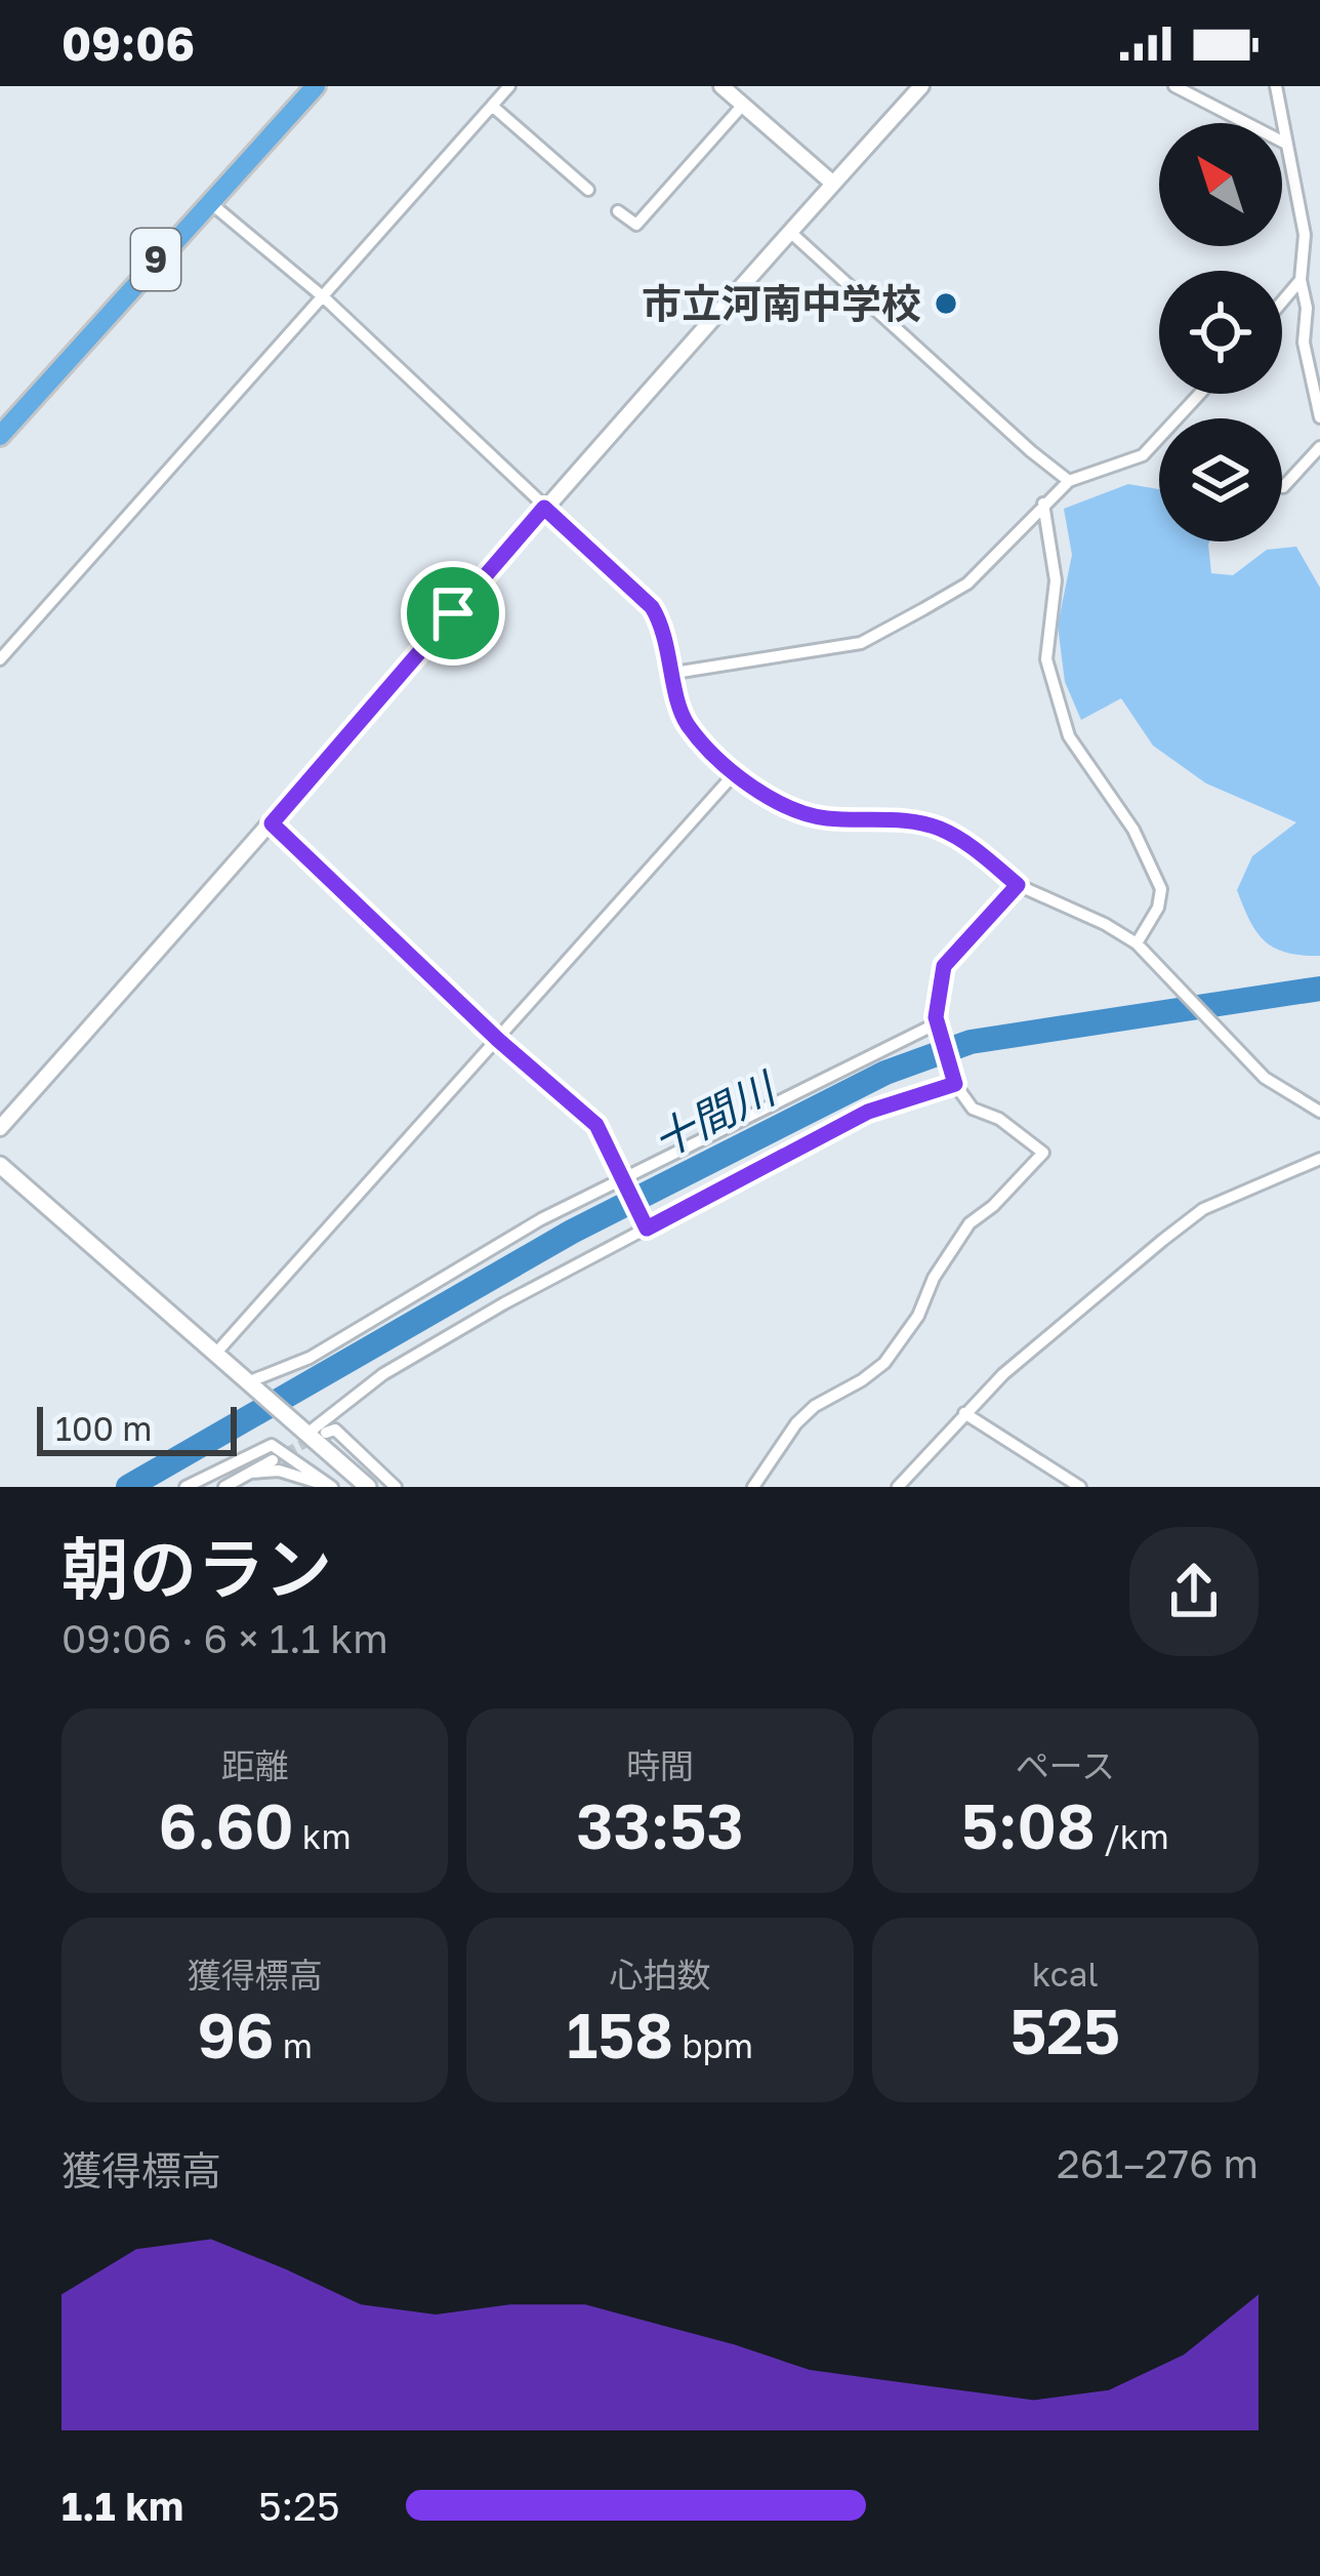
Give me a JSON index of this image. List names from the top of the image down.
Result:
{
  "streets": {
    "highway": ["9"]
  },
  "water": ["十間川"],
  "places": ["市立河南中学校"],
  "scale_bar": "100 m",
  "north": "top left",
  "page": {
    "status": "09:06",
    "scale": "100 m",
    "heading": ["朝のラン", "09:06 · 6 × 1.1 km"],
    "stats": [
      ["距離", "6.60 km"],
      ["時間", "33:53"],
      ["ペース", "5:08 /km"],
      ["獲得標高", "96 m"],
      ["心拍数", "158 bpm"],
      ["kcal", "525"]
    ],
    "chart": ["獲得標高", "261–276 m"],
    "list": [
      {
        "name": "1.1 km",
        "note": "5:25"
      }
    ]
  }
}
